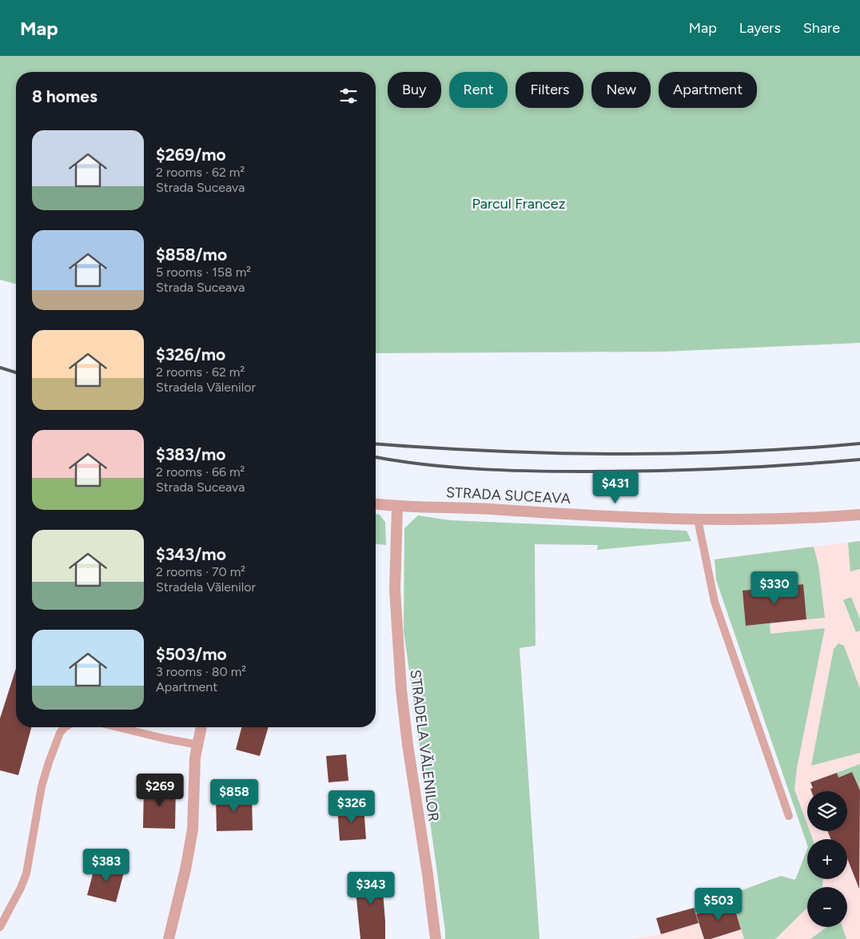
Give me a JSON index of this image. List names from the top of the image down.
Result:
{
  "streets": {
    "street": ["STRADA SUCEAVA", "STRADELA VĂLENILOR"]
  },
  "crossings": [
    ["STRADA SUCEAVA", "STRADELA VĂLENILOR"]
  ],
  "parks": ["Parcul Francez"],
  "page": {
    "header": "Map",
    "nav": ["Map", "Layers", "Share"],
    "chip": [
      "Buy",
      "Rent",
      "Filters",
      "New",
      "Apartment"
    ],
    "heading": "8 homes",
    "list": [
      {
        "name": "$269/mo",
        "note": "2 rooms · 62 m² · Strada Suceava"
      },
      {
        "name": "$858/mo",
        "note": "5 rooms · 158 m² · Strada Suceava"
      },
      {
        "name": "$326/mo",
        "note": "2 rooms · 62 m² · Stradela Vălenilor"
      },
      {
        "name": "$383/mo",
        "note": "2 rooms · 66 m² · Strada Suceava"
      },
      {
        "name": "$343/mo",
        "note": "2 rooms · 70 m² · Stradela Vălenilor"
      },
      {
        "name": "$503/mo",
        "note": "3 rooms · 80 m² · Apartment"
      }
    ],
    "price": [
      "$431",
      "$330",
      "$269",
      "$858",
      "$326",
      "$383",
      "$343",
      "$503"
    ],
    "map_buttons": ["+", "−"]
  }
}
